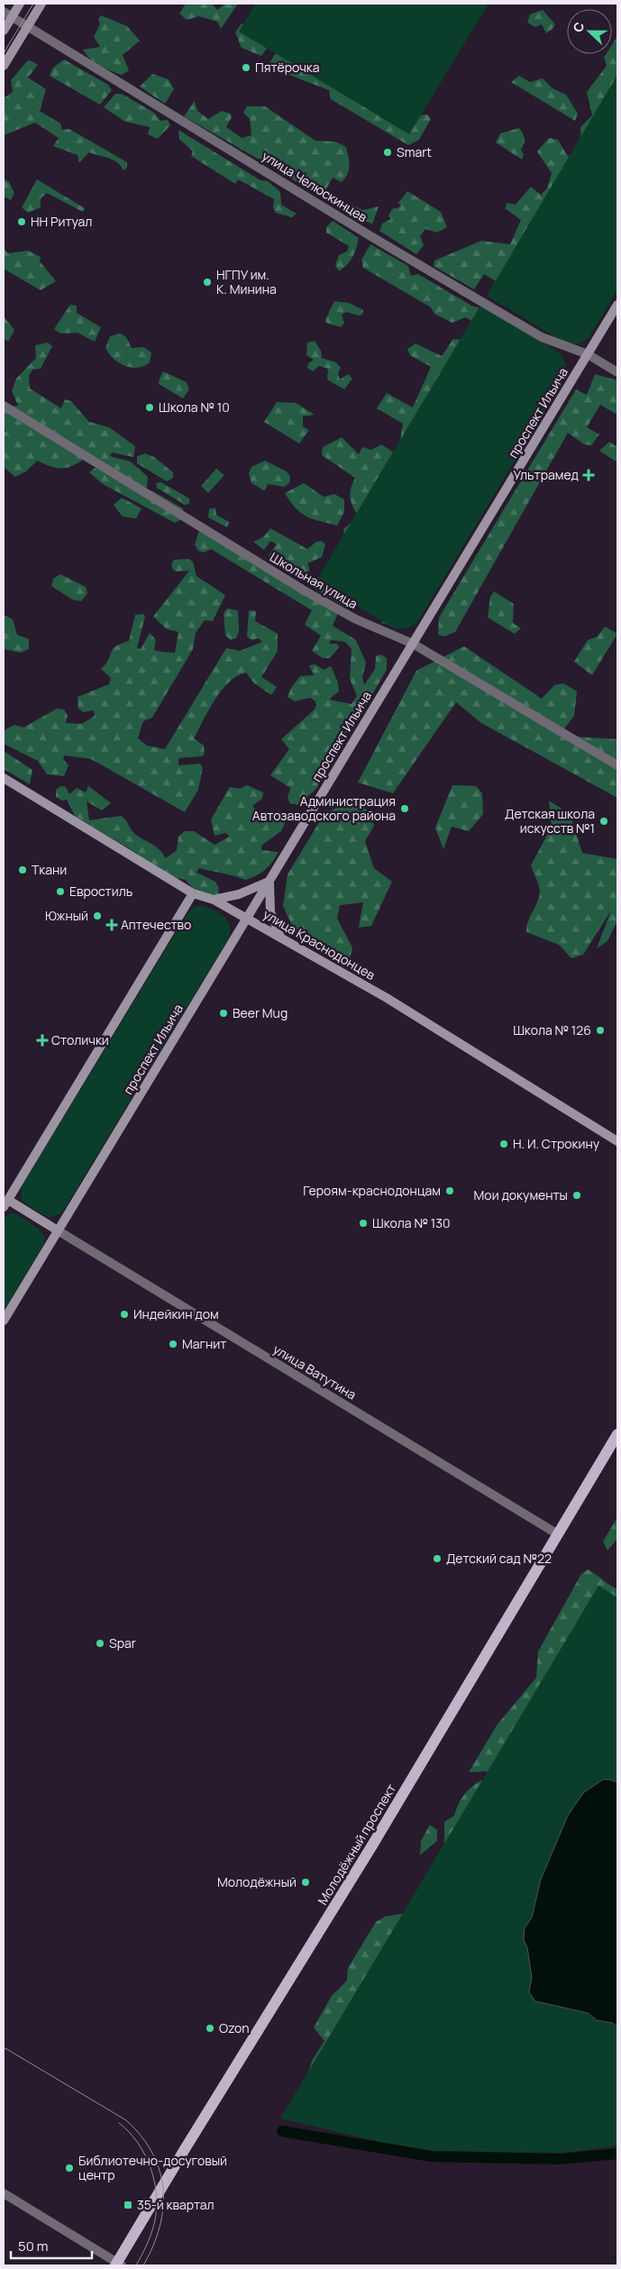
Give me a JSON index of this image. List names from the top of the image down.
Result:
{
  "streets": {
    "main road": ["Молодёжный проспект"],
    "street": [
      "улица Челюскинцев",
      "проспект Ильича",
      "Школьная улица",
      "улица Краснодонцев",
      "улица Ватутина"
    ]
  },
  "crossings": [
    ["улица Челюскинцев", "проспект Ильича"],
    ["проспект Ильича", "Школьная улица"],
    ["проспект Ильича", "улица Краснодонцев"],
    ["проспект Ильича", "улица Ватутина"],
    ["улица Ватутина", "Молодёжный проспект"]
  ],
  "places": {
    "other": [
      "Пятёрочка",
      "Smart",
      "НН Ритуал",
      "НГПУ им. К. Минина",
      "Школа № 10",
      "Администрация Автозаводского района",
      "Детская школа искусств №1",
      "Ткани",
      "Евростиль",
      "Южный",
      "Beer Mug",
      "Школа № 126",
      "Н. И. Строкину",
      "Героям-краснодонцам",
      "Мои документы",
      "Школа № 130",
      "Индейкин дом",
      "Магнит",
      "Детский сад №22",
      "Spar",
      "Молодёжный",
      "Ozon",
      "Библиотечно-досуговый центр"
    ],
    "health": ["Ультрамед", "Аптечество", "Столички"],
    "transit": ["35-й квартал"]
  },
  "scale_bar": "50 m",
  "north": "left"
}
